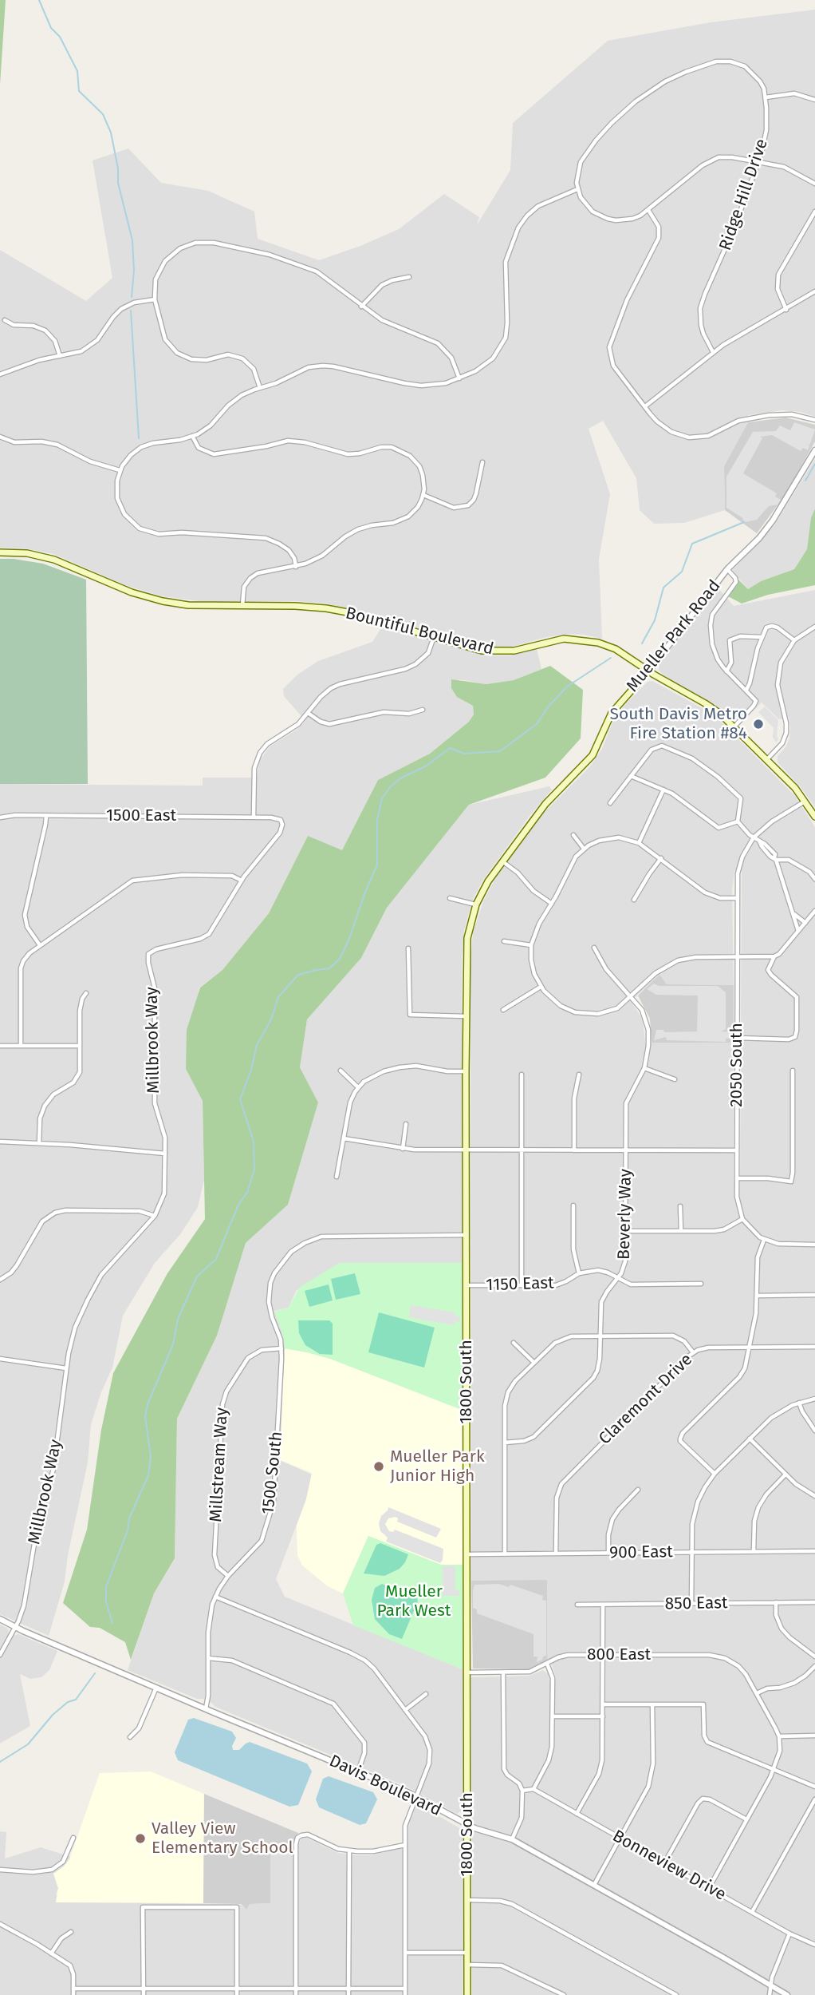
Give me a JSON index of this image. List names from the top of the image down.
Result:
{
  "streets": {
    "main road": ["Bountiful Boulevard", "Mueller Park Road", "1800 South"],
    "street": [
      "Ridge Hill Drive",
      "1500 East",
      "Millbrook Way",
      "2050 South",
      "Beverly Way",
      "1150 East",
      "Claremont Drive",
      "Millstream Way",
      "1500 South",
      "900 East",
      "850 East",
      "800 East",
      "Davis Boulevard",
      "Bonneview Drive"
    ]
  },
  "crossings": [
    ["Bountiful Boulevard", "Mueller Park Road"],
    ["Bountiful Boulevard", "2050 South"],
    ["Mueller Park Road", "1800 South"],
    ["1500 East", "Millbrook Way"],
    ["Millbrook Way", "Davis Boulevard"],
    ["Beverly Way", "1150 East"],
    ["1150 East", "1800 South"],
    ["1800 South", "1500 South"],
    ["1800 South", "900 East"],
    ["1800 South", "800 East"],
    ["1800 South", "Davis Boulevard"],
    ["Claremont Drive", "900 East"],
    ["Millstream Way", "1500 South"],
    ["1500 South", "Davis Boulevard"]
  ],
  "parks": ["Mueller Park West"],
  "places": ["South Davis Metro Fire Station #84", "Mueller Park Junior High", "Valley View Elementary School"]
}
